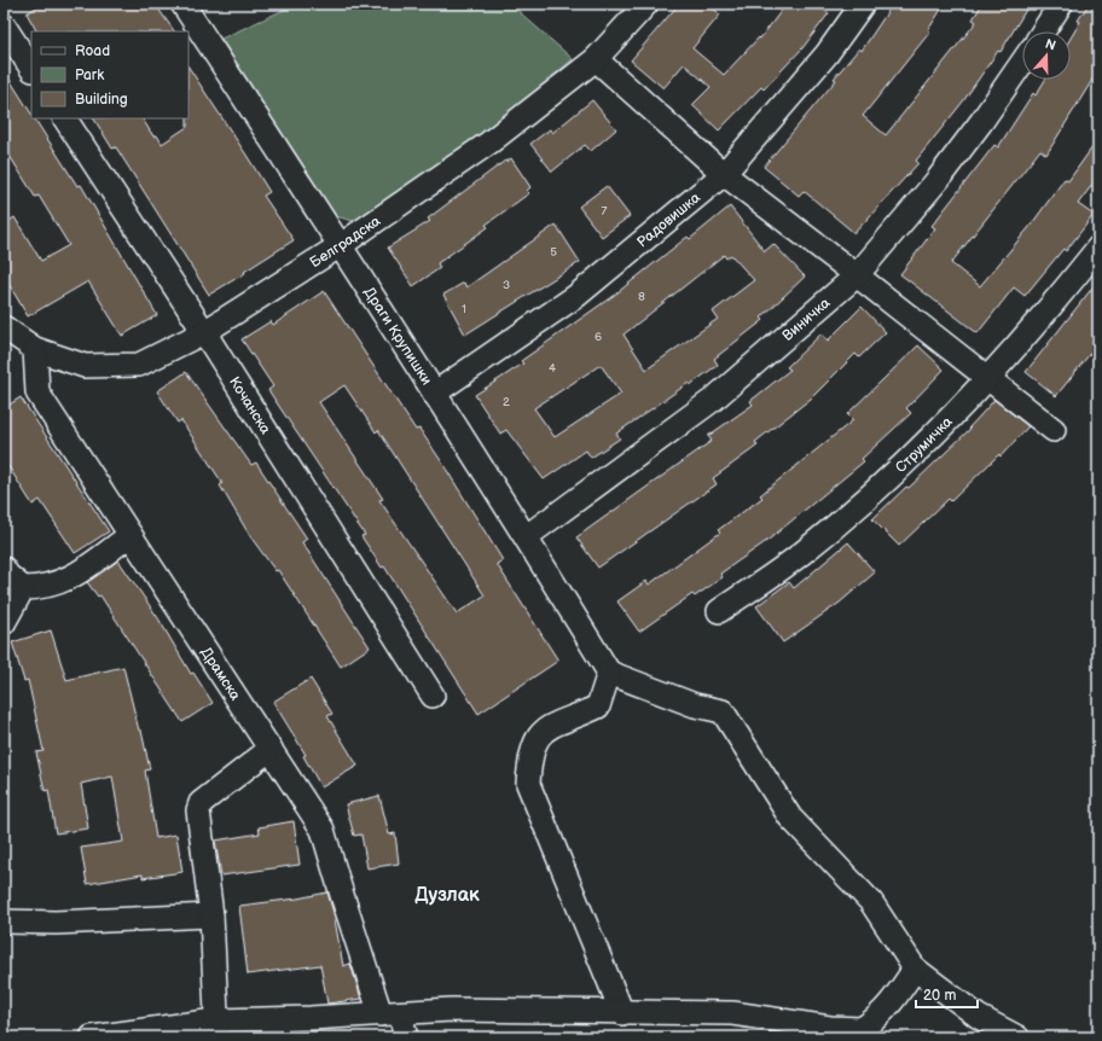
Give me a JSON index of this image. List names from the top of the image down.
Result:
{
  "streets": {
    "street": [
      "Радовишка",
      "Белградска",
      "Виничка",
      "Драги Крупишки",
      "Кочанска",
      "Струмичка",
      "Драмска"
    ]
  },
  "crossings": [
    ["Радовишка", "Драги Крупишки"],
    ["Белградска", "Драги Крупишки"],
    ["Белградска", "Кочанска"],
    ["Белградска", "Драмска"],
    ["Виничка", "Драги Крупишки"]
  ],
  "districts": ["Дузлак"],
  "house_numbers": [
    "7",
    "5",
    "3",
    "8",
    "1",
    "6",
    "4",
    "2"
  ],
  "legend": ["Road", "Park", "Building"],
  "scale_bar": "20 m",
  "north": "top"
}
